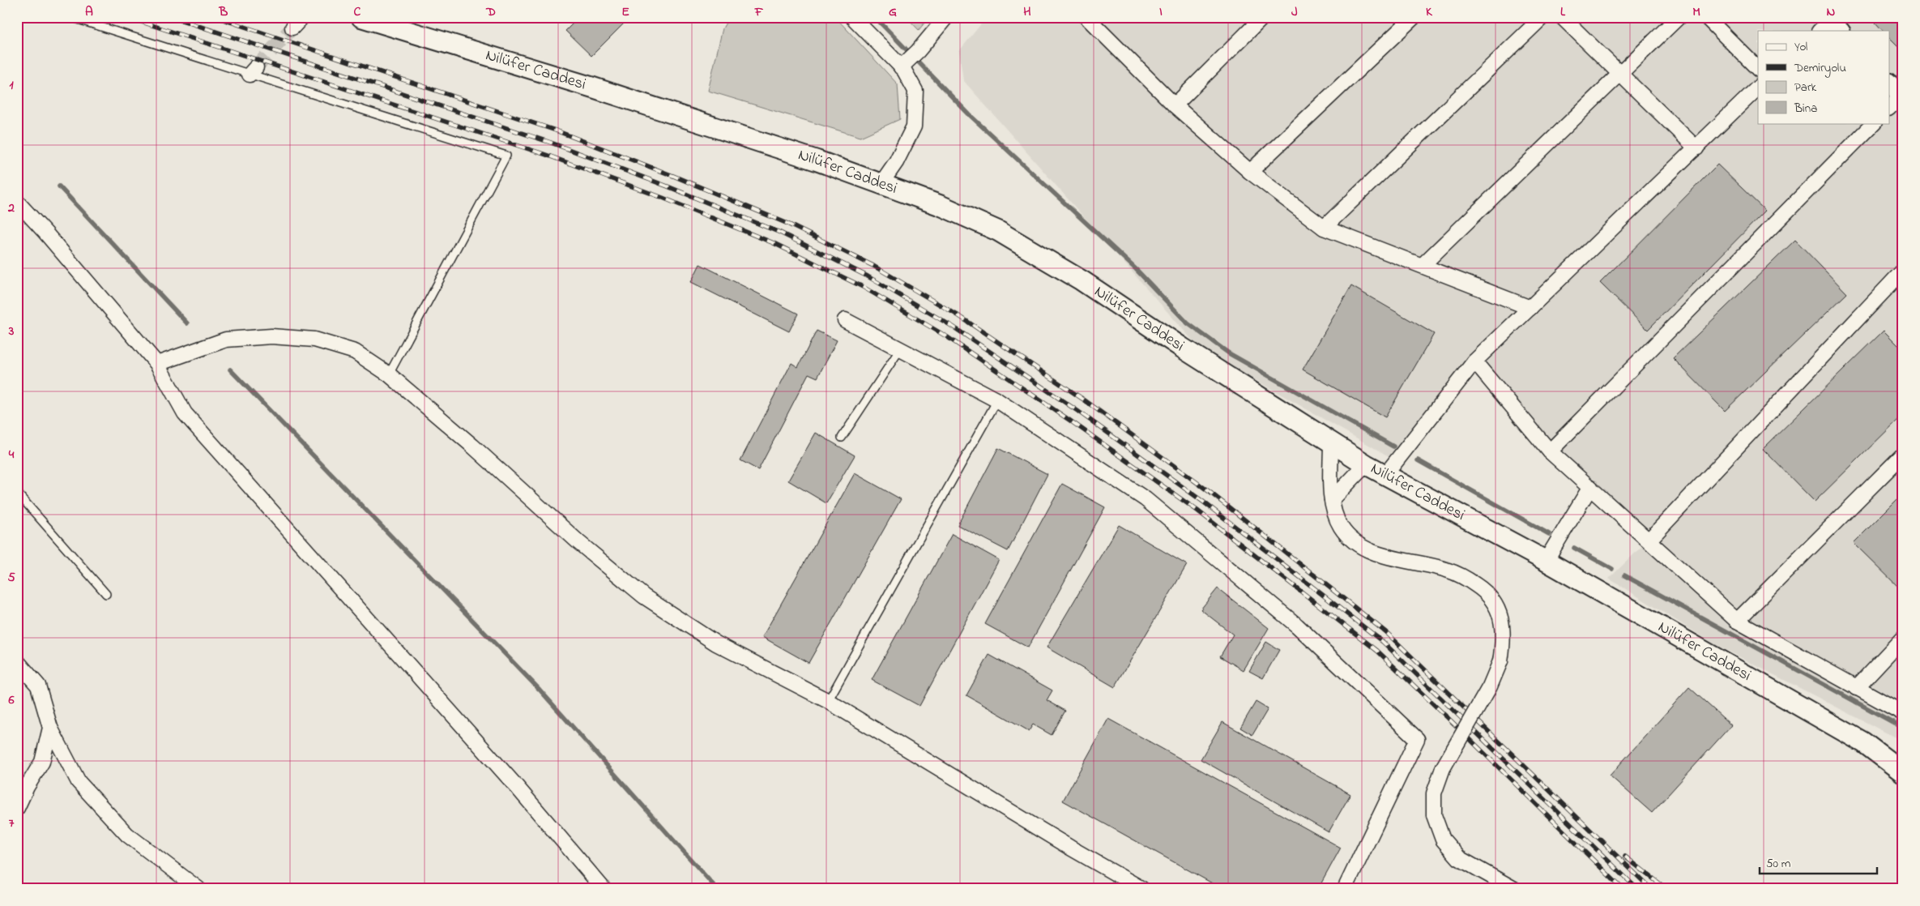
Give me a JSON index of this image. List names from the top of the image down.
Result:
{
  "streets": {
    "main road": ["Nilüfer Caddesi"]
  },
  "legend": [
    "Yol",
    "Demiryolu",
    "Park",
    "Bina"
  ],
  "scale_bar": "50 m",
  "grid": {
    "columns": [
      "A",
      "B",
      "C",
      "D",
      "E",
      "F",
      "G",
      "H",
      "I",
      "J",
      "K",
      "L",
      "M",
      "N"
    ],
    "rows": [
      "1",
      "2",
      "3",
      "4",
      "5",
      "6",
      "7"
    ]
  }
}
